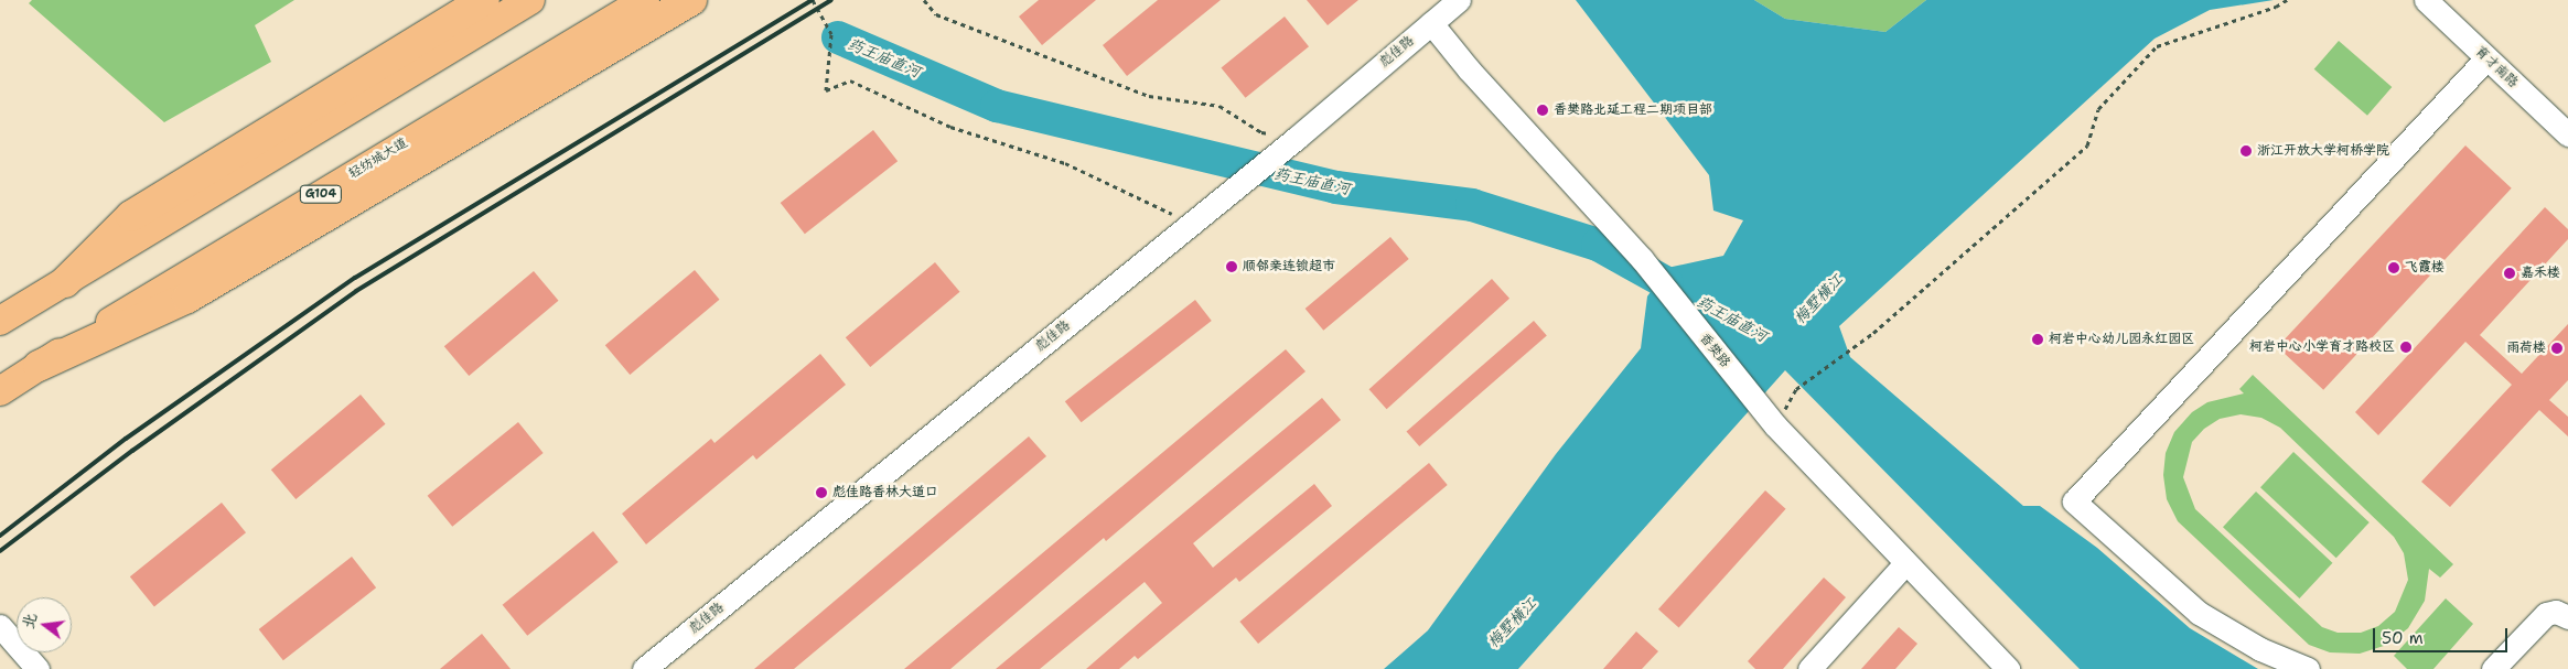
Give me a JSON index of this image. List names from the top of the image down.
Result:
{
  "streets": {
    "main road": ["轻纺城大道", "G104"],
    "street": ["彪佳路", "育才南路", "香樊路"]
  },
  "crossings": [
    ["彪佳路", "香樊路"]
  ],
  "water": ["药王庙直河", "梅墅横江"],
  "places": [
    "香樊路北延工程二期项目部",
    "浙江开放大学柯桥学院",
    "顺邻亲连锁超市",
    "飞霞楼",
    "嘉禾楼",
    "柯岩中心幼儿园永红园区",
    "柯岩中心小学育才路校区",
    "雨荷楼",
    "彪佳路香林大道口"
  ],
  "scale_bar": "50 m",
  "north": "left"
}
